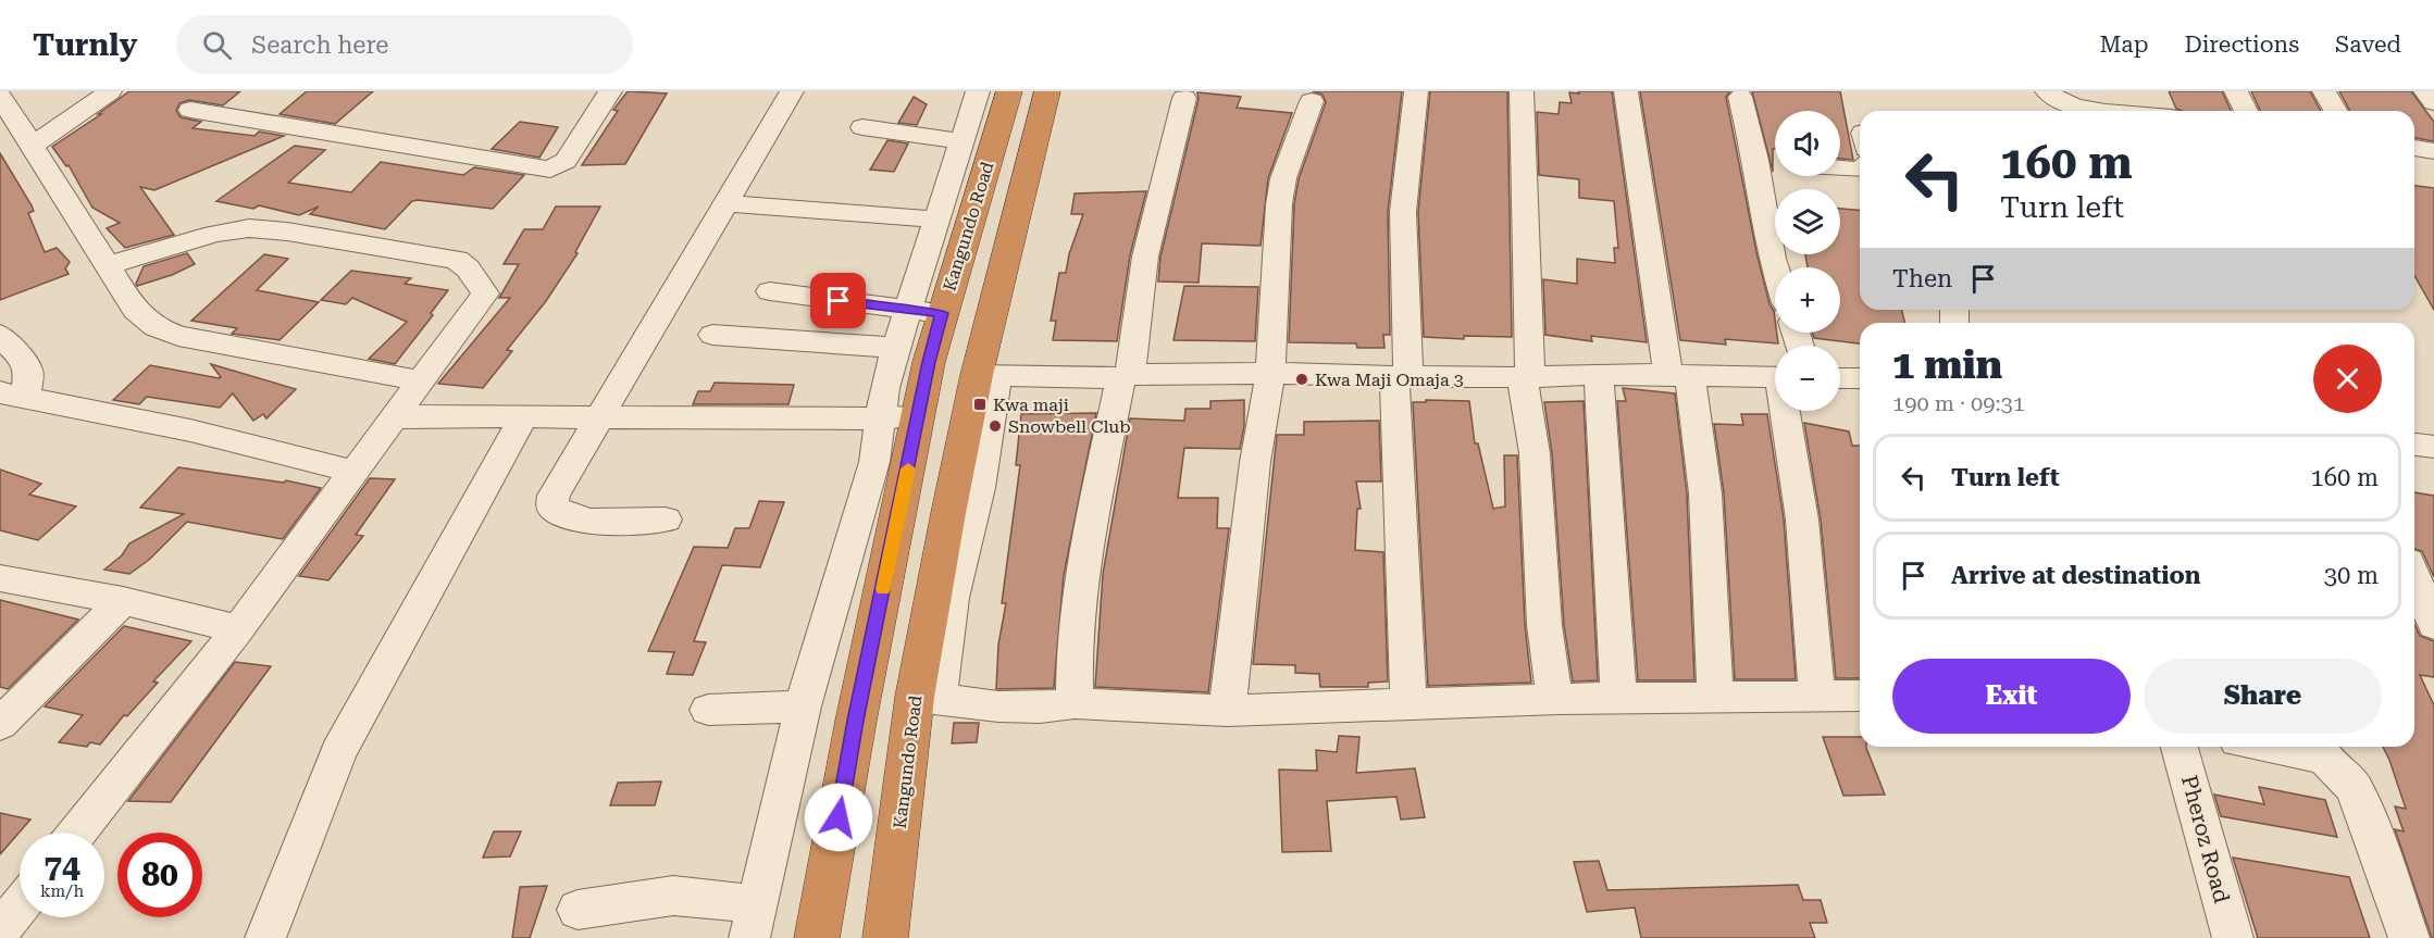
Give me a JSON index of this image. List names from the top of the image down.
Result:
{
  "streets": {
    "highway": ["Kangundo Road"],
    "street": ["Pheroz Road"]
  },
  "places": {
    "other": ["Kwa Maji Omaja 3", "Snowbell Club"],
    "transit": ["Kwa maji"]
  },
  "page": {
    "header": "Turnly",
    "search": "Search here",
    "nav": ["Map", "Directions", "Saved"],
    "map_buttons": ["+", "−"],
    "turn": ["160 m", "Turn left"],
    "then": "Then",
    "heading": ["1 min", "190 m · 09:31"],
    "list": [
      {
        "name": "Turn left",
        "value": "160 m"
      },
      {
        "name": "Arrive at destination",
        "value": "30 m"
      }
    ],
    "buttons": ["Exit", "Share"],
    "speed": "74 km/h",
    "limit": "80"
  }
}
